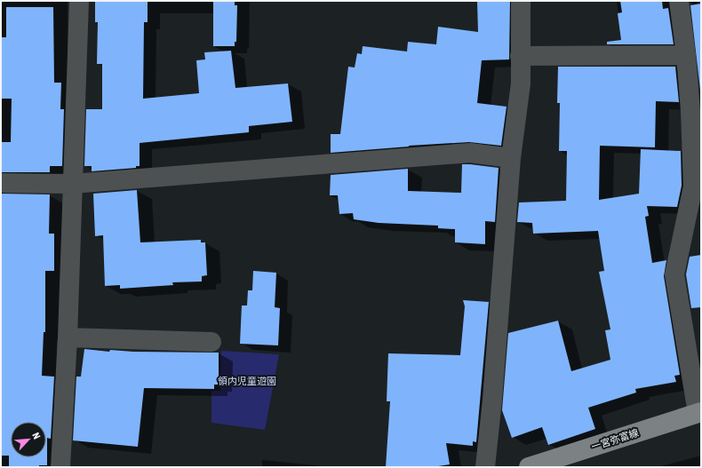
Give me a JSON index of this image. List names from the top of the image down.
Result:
{
  "streets": {
    "main road": ["一宮弥富線"]
  },
  "parks": ["領内児童遊園"],
  "north": "top right"
}
